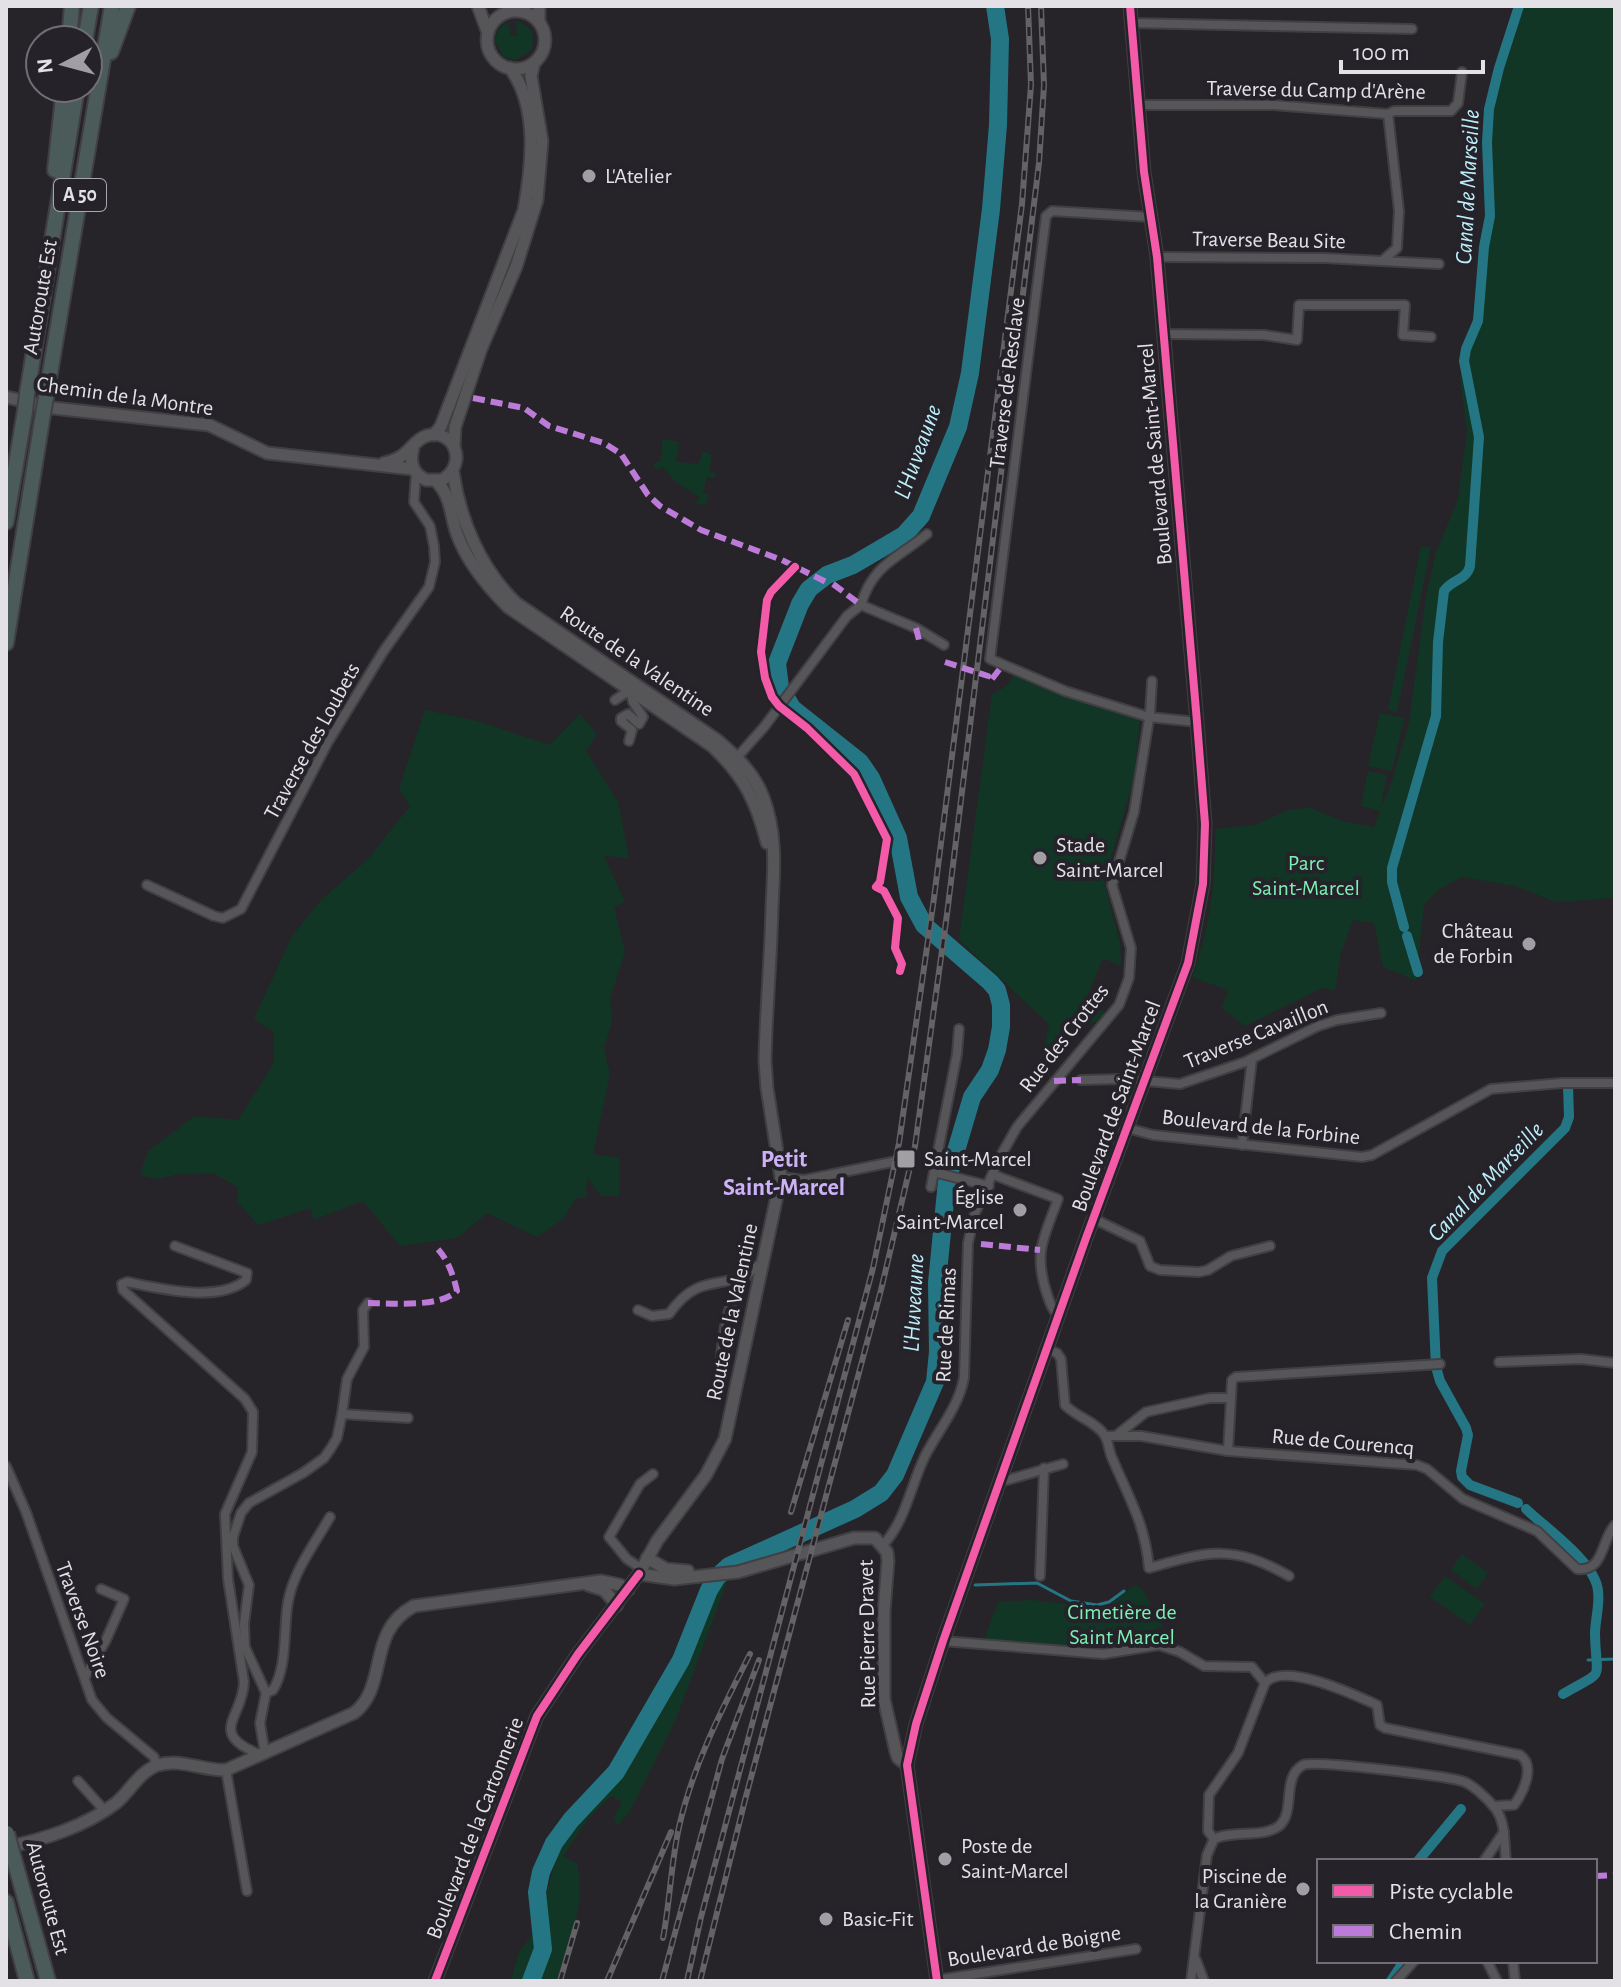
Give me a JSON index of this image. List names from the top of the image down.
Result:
{
  "streets": {
    "highway": ["A 50", "Autoroute Est"],
    "street": [
      "Traverse du Camp d'Arène",
      "Traverse Beau Site",
      "Traverse de Resclave",
      "Chemin de la Montre",
      "Boulevard de Saint-Marcel",
      "Route de la Valentine",
      "Traverse des Loubets",
      "Traverse Cavaillon",
      "Rue des Crottes",
      "Boulevard de la Forbine",
      "Rue de Rimas",
      "Rue de Courencq",
      "Traverse Noire",
      "Rue Pierre Dravet",
      "Boulevard de la Cartonnerie",
      "Boulevard de Boigne"
    ]
  },
  "crossings": [
    ["Traverse du Camp d'Arène", "Boulevard de Saint-Marcel"],
    ["Traverse Beau Site", "Boulevard de Saint-Marcel"],
    ["Traverse de Resclave", "Boulevard de Saint-Marcel"],
    ["Traverse de Resclave", "Rue des Crottes"],
    ["Chemin de la Montre", "Route de la Valentine"],
    ["Boulevard de Saint-Marcel", "Traverse Cavaillon"],
    ["Boulevard de Saint-Marcel", "Boulevard de la Forbine"],
    ["Boulevard de Saint-Marcel", "Rue Pierre Dravet"],
    ["Boulevard de Saint-Marcel", "Boulevard de Boigne"],
    ["Route de la Valentine", "Rue Pierre Dravet"],
    ["Route de la Valentine", "Boulevard de la Cartonnerie"],
    ["Rue des Crottes", "Rue de Rimas"],
    ["Rue de Rimas", "Rue Pierre Dravet"],
    ["Rue Pierre Dravet", "Boulevard de la Cartonnerie"]
  ],
  "districts": ["Petit Saint-Marcel"],
  "water": ["Canal de Marseille", "L'Huveaune"],
  "parks": ["Parc Saint-Marcel", "Cimetière de Saint Marcel"],
  "places": {
    "other": [
      "L'Atelier",
      "Stade Saint-Marcel",
      "Château de Forbin",
      "Église Saint-Marcel",
      "Poste de Saint-Marcel",
      "Piscine de la Granière",
      "Basic-Fit"
    ],
    "transit": ["Saint-Marcel"]
  },
  "legend": ["Piste cyclable", "Chemin"],
  "scale_bar": "100 m",
  "north": "left"
}
